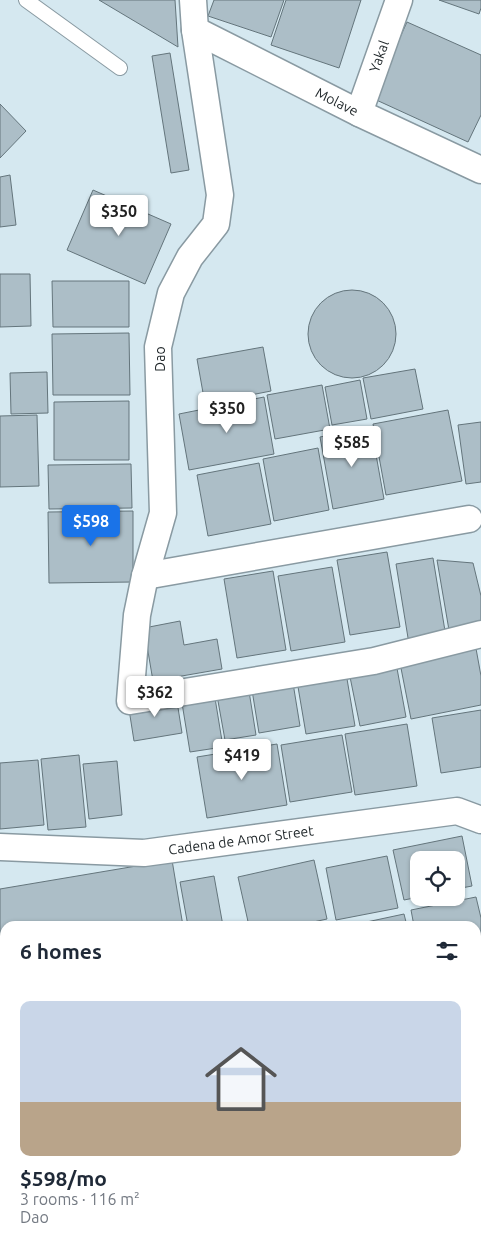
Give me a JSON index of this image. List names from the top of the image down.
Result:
{
  "streets": {
    "street": [
      "Yakal",
      "Molave",
      "Dao",
      "Cadena de Amor Street"
    ]
  },
  "crossings": [
    ["Yakal", "Molave"],
    ["Molave", "Dao"]
  ],
  "page": {
    "price": [
      "$350",
      "$350",
      "$585",
      "$598",
      "$362",
      "$419"
    ],
    "heading": "6 homes",
    "list": [
      {
        "name": "$598/mo",
        "note": "3 rooms · 116 m² · Dao"
      }
    ]
  }
}
